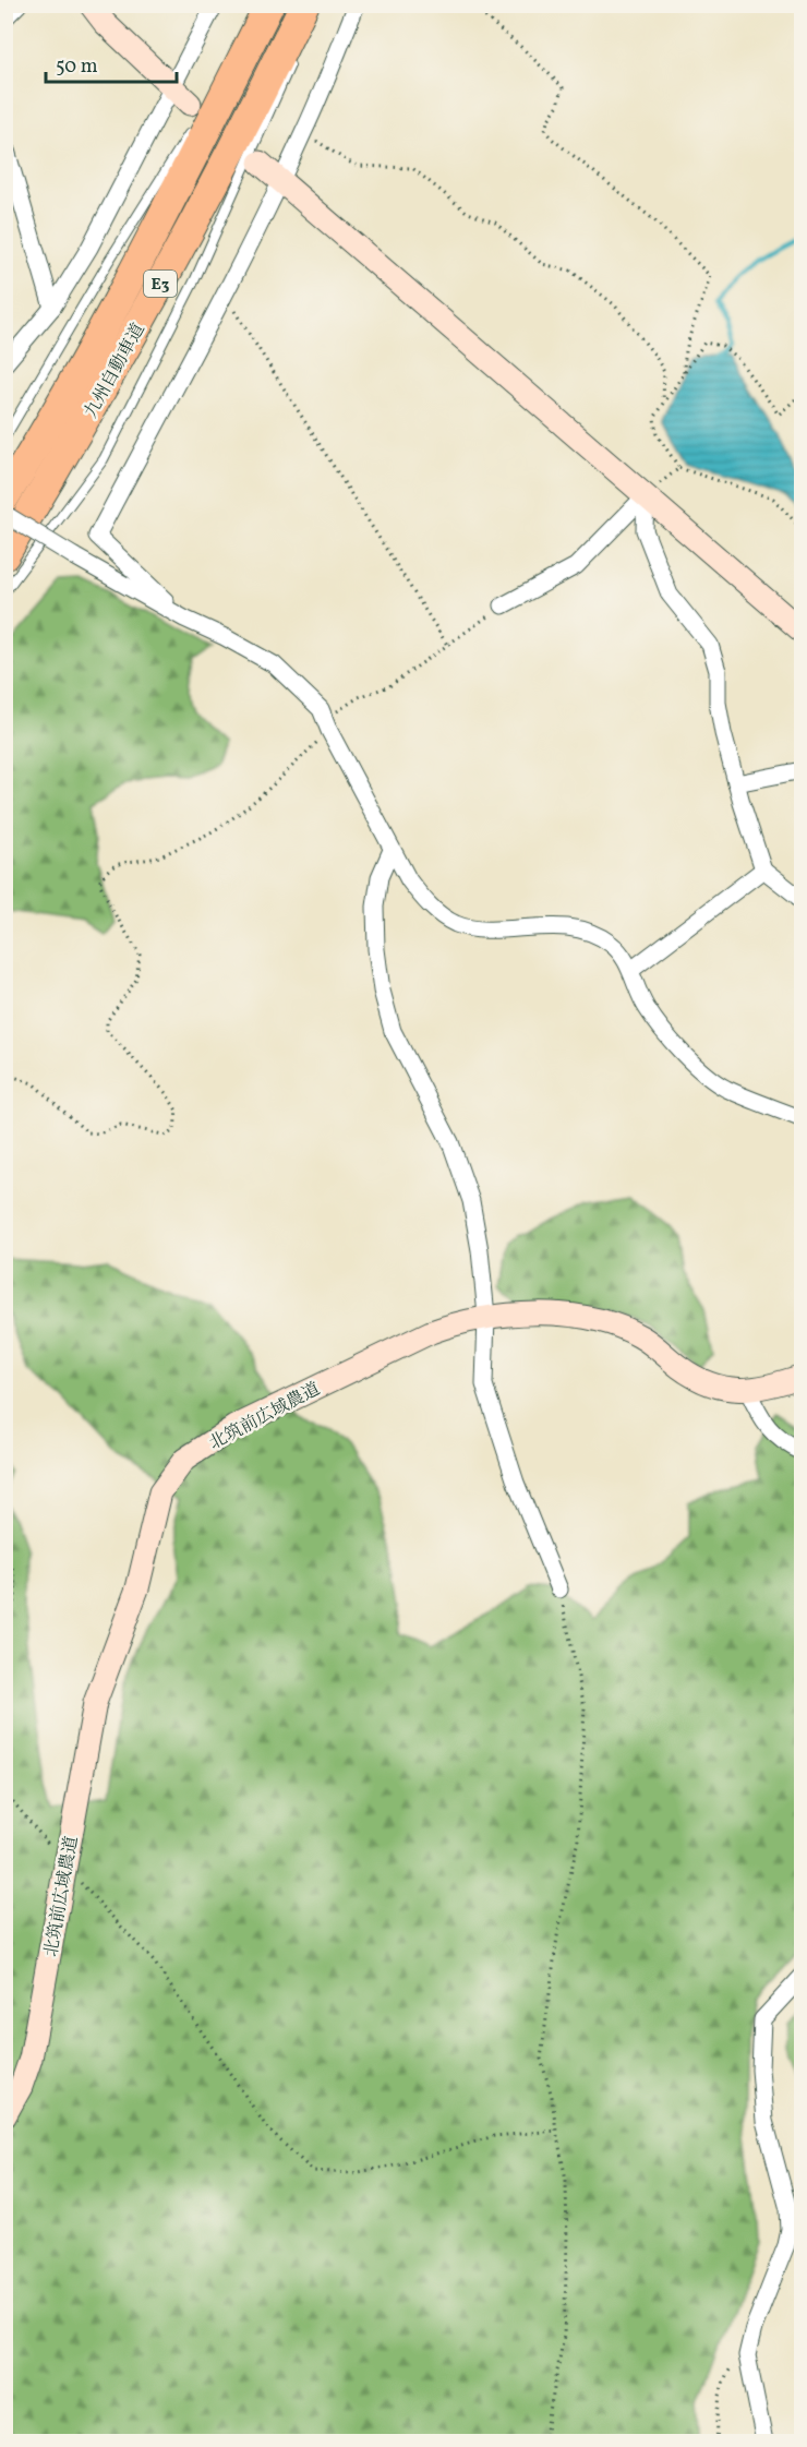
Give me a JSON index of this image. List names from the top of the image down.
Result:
{
  "streets": {
    "highway": ["E3", "九州自動車道"],
    "street": ["北筑前広域農道"]
  },
  "scale_bar": "50 m"
}
